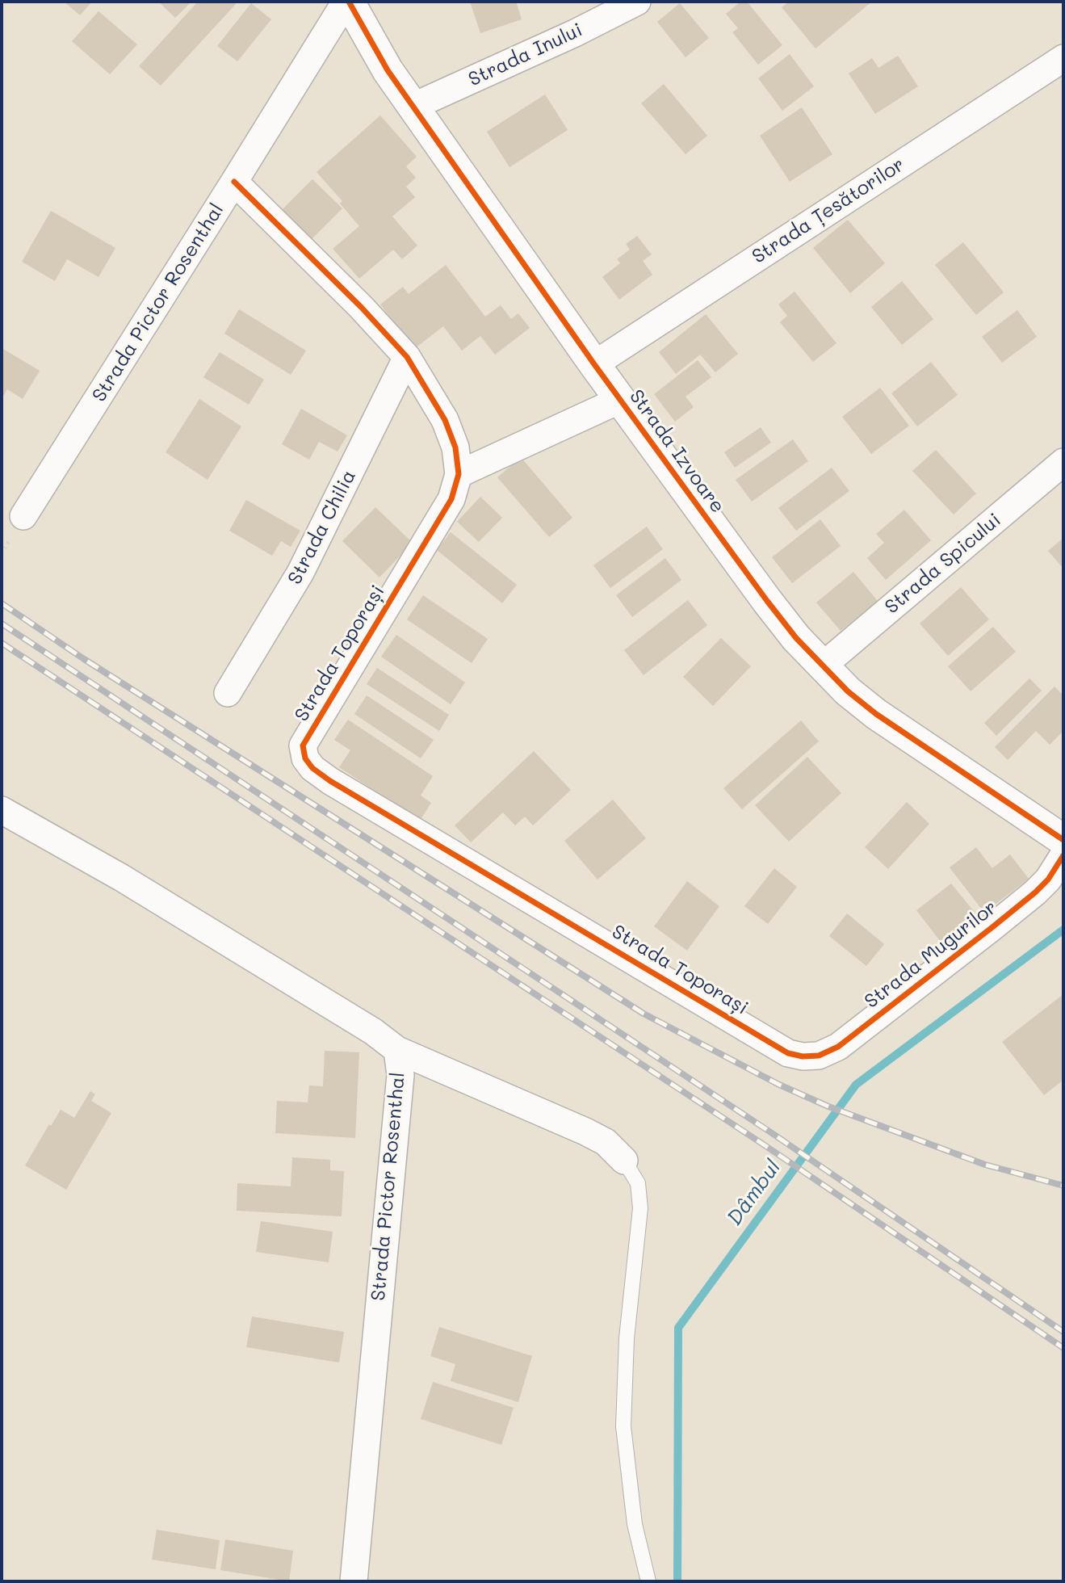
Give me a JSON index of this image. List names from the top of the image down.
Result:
{
  "streets": {
    "street": [
      "Strada Inului",
      "Strada Țesătorilor",
      "Strada Pictor Rosenthal",
      "Strada Izvoare",
      "Strada Chilia",
      "Strada Spicului",
      "Strada Toporași",
      "Strada Mugurilor"
    ]
  },
  "crossings": [
    ["Strada Inului", "Strada Izvoare"],
    ["Strada Țesătorilor", "Strada Izvoare"],
    ["Strada Pictor Rosenthal", "Strada Izvoare"],
    ["Strada Pictor Rosenthal", "Strada Toporași"],
    ["Strada Izvoare", "Strada Spicului"],
    ["Strada Chilia", "Strada Toporași"],
    ["Strada Toporași", "Strada Mugurilor"]
  ],
  "water": ["Dâmbul"]
}
